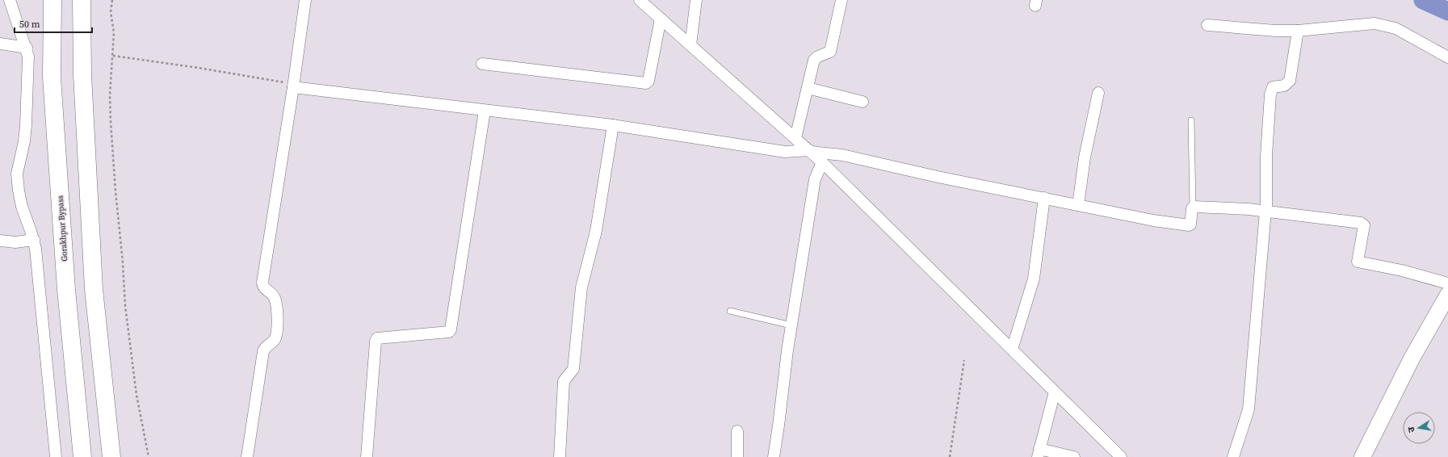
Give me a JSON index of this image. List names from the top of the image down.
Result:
{
  "streets": {
    "highway": ["Gorakhpur Bypass"]
  },
  "scale_bar": "50 m",
  "north": "left"
}
